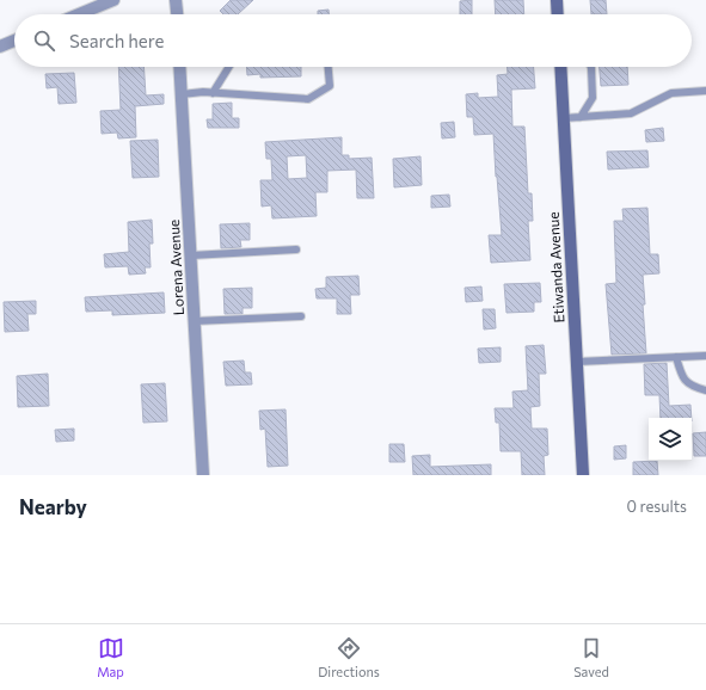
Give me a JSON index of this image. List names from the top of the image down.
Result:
{
  "streets": {
    "street": ["Lorena Avenue", "Etiwanda Avenue"]
  },
  "page": {
    "search": "Search here",
    "heading": ["Nearby", "0 results"],
    "nav": ["Map", "Directions", "Saved"]
  }
}
